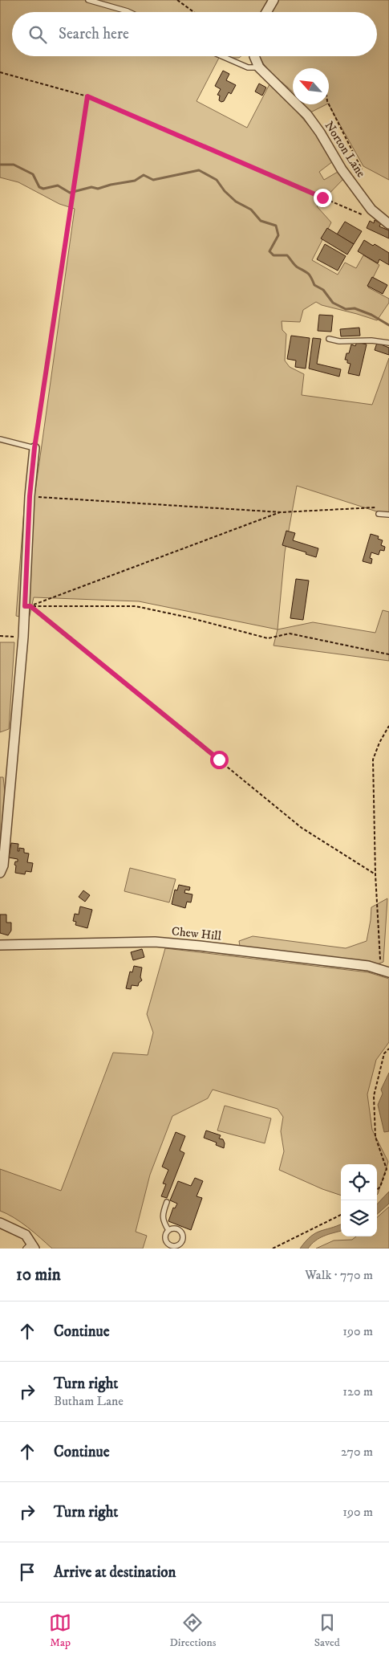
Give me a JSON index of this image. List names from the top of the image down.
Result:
{
  "streets": {
    "street": ["Norton Lane", "Chew Hill"]
  },
  "north": "top left",
  "page": {
    "search": "Search here",
    "heading": ["10 min", "Walk · 770 m"],
    "list": [
      ["Continue", "190 m"],
      ["Turn right", "Butham Lane", "120 m"],
      ["Continue", "270 m"],
      ["Turn right", "190 m"],
      "Arrive at destination"
    ],
    "nav": ["Map", "Directions", "Saved"]
  }
}
